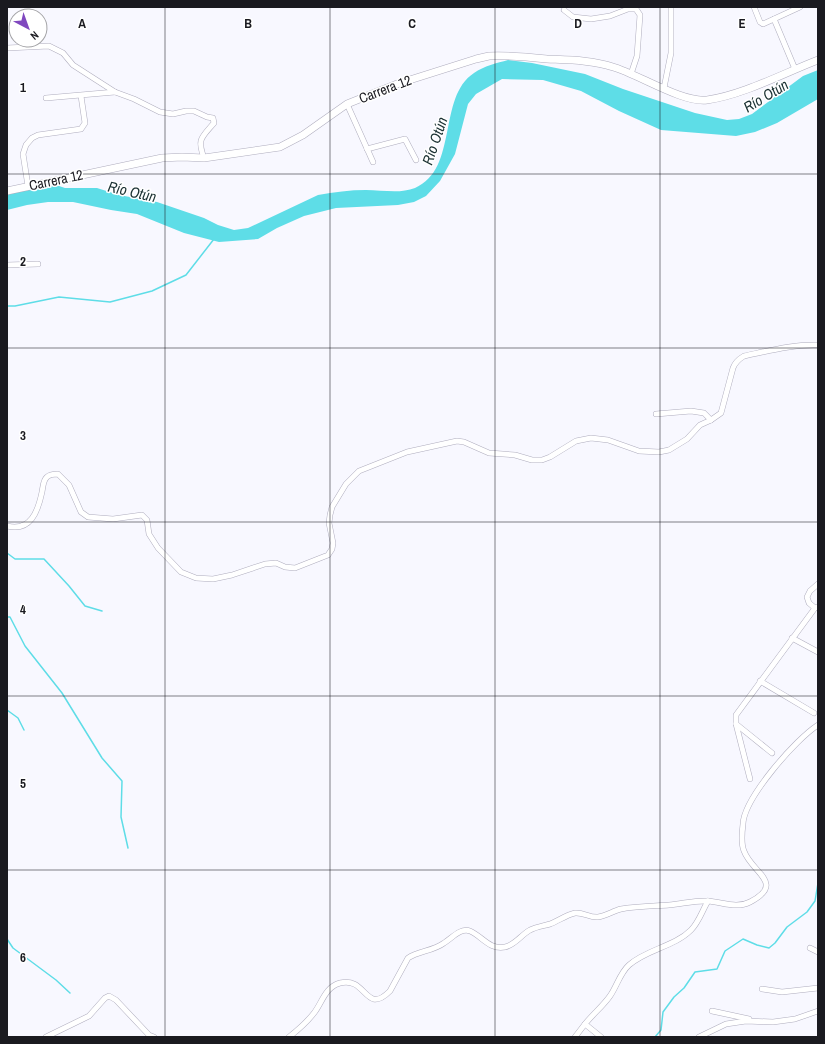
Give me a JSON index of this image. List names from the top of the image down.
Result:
{
  "streets": {
    "street": ["Carrera 12"]
  },
  "water": ["Río Otún"],
  "north": "bottom right",
  "grid": {
    "columns": [
      "A",
      "B",
      "C",
      "D",
      "E"
    ],
    "rows": [
      "1",
      "2",
      "3",
      "4",
      "5",
      "6"
    ]
  }
}
